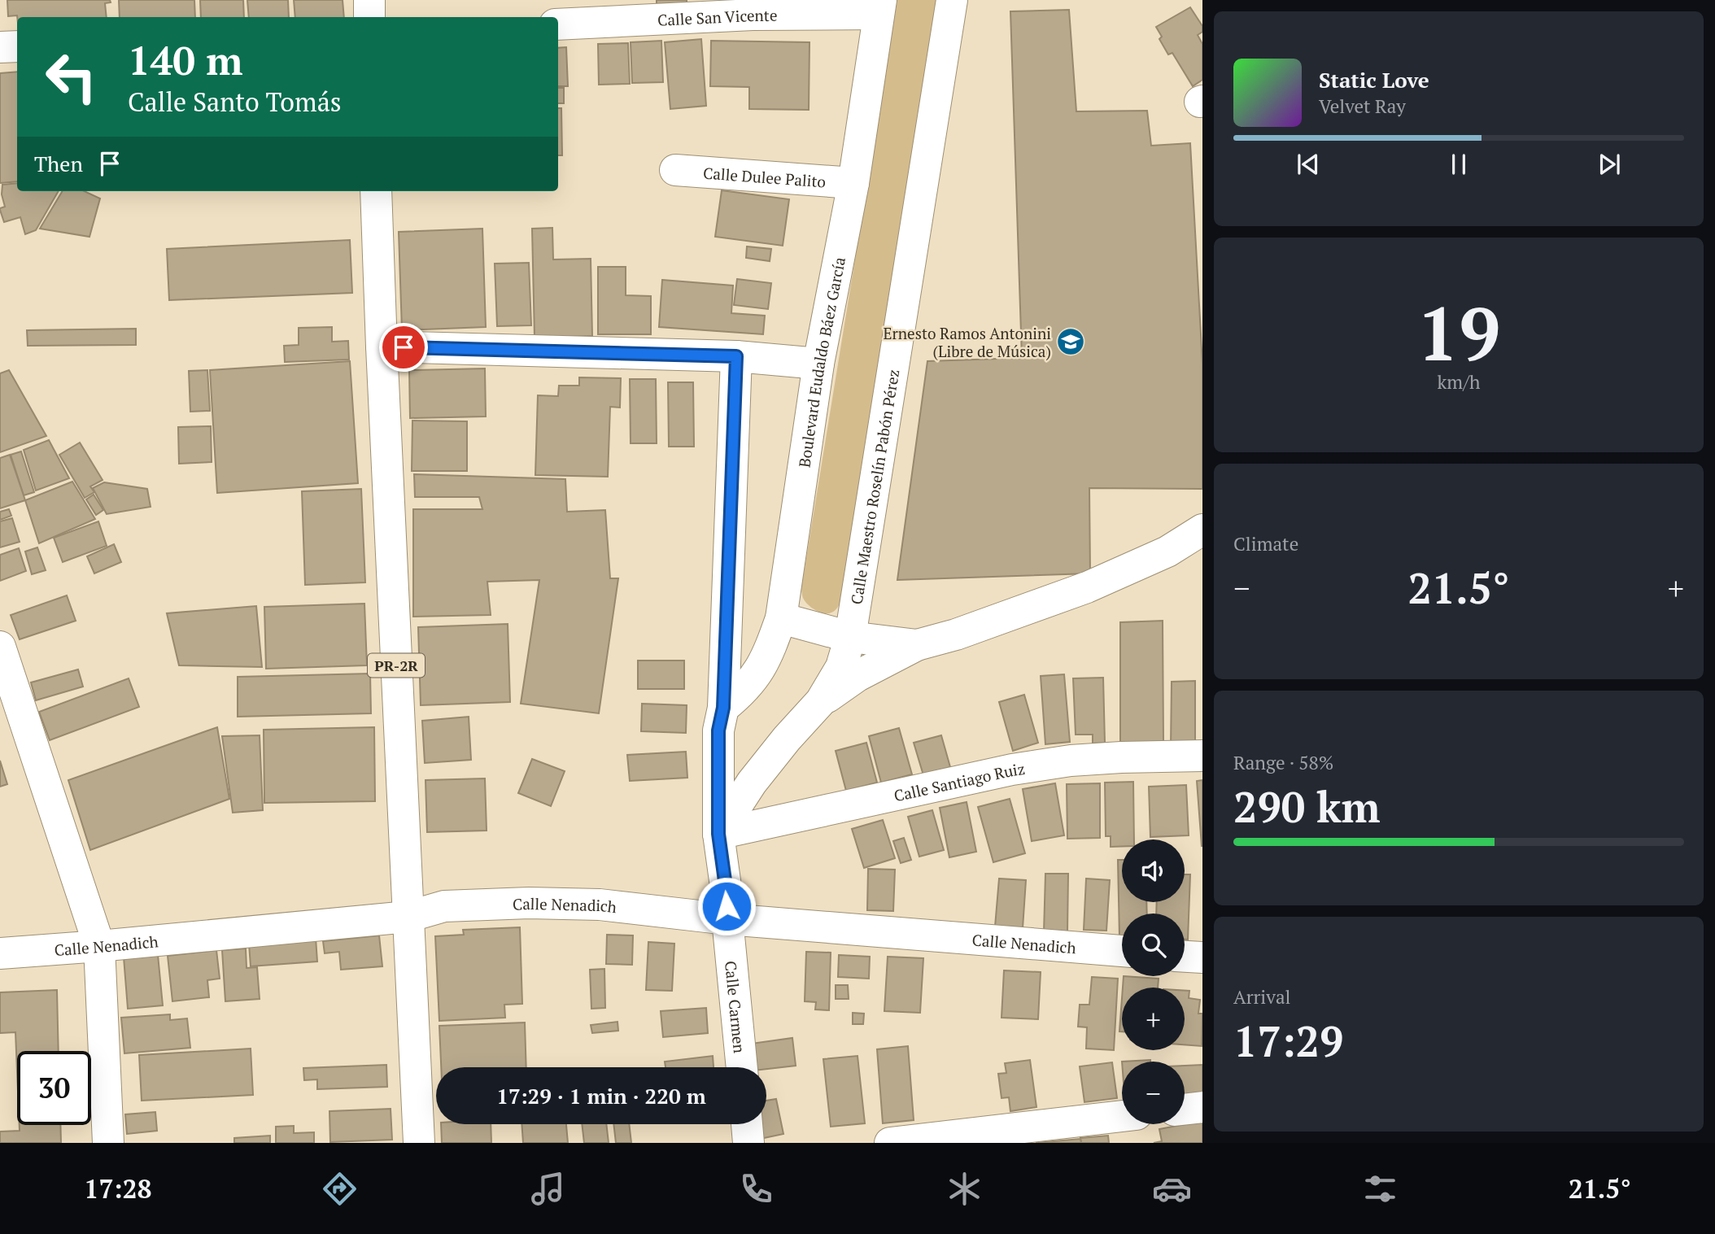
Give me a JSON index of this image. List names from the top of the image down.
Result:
{
  "streets": {
    "street": [
      "Calle San Vicente",
      "Calle Dulee Palito",
      "Boulevard Eudaldo Báez García",
      "Calle Maestro Roselín Pabón Pérez",
      "PR-2R",
      "Calle Santiago Ruiz",
      "Calle Nenadich",
      "Calle Carmen"
    ]
  },
  "crossings": [
    ["Calle San Vicente", "Boulevard Eudaldo Báez García"],
    ["Calle Dulee Palito", "Boulevard Eudaldo Báez García"],
    ["Boulevard Eudaldo Báez García", "Calle Carmen"],
    ["Calle Maestro Roselín Pabón Pérez", "Calle Santiago Ruiz"],
    ["Calle Maestro Roselín Pabón Pérez", "Calle Carmen"],
    ["PR-2R", "Calle Nenadich"],
    ["Calle Santiago Ruiz", "Calle Carmen"],
    ["Calle Nenadich", "Calle Carmen"]
  ],
  "places": {
    "school or university": ["Ernesto Ramos Antonini (Libre de Música)"]
  },
  "page": {
    "turn": ["140 m", "Calle Santo Tomás"],
    "song": ["Static Love", "Velvet Ray"],
    "then": "Then",
    "tile": [
      ["19", "km/h"],
      "Climate",
      ["Range · 58%", "290 km"],
      ["Arrival", "17:29"]
    ],
    "heat": ["−", "21.5°", "+"],
    "map_buttons": ["+", "−"],
    "limit": "30",
    "trip": "17:29 · 1 min · 220 m",
    "tabs": ["17:28", "21.5°"]
  }
}
